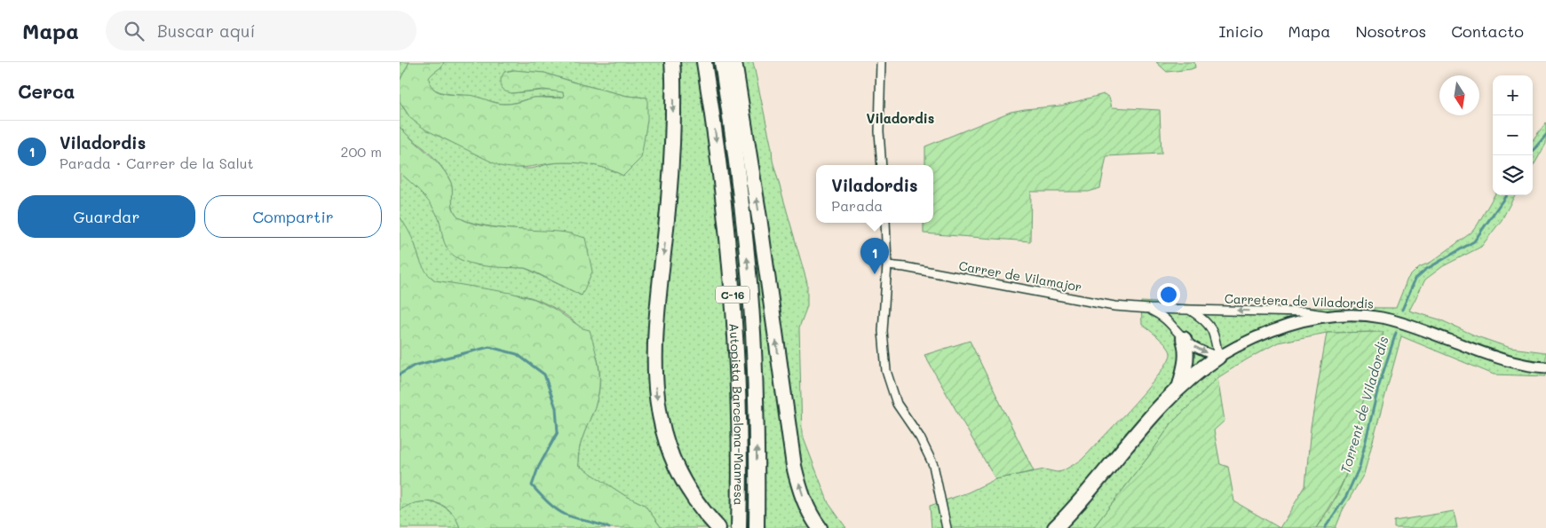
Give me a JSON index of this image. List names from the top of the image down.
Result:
{
  "streets": {
    "highway": ["C-16", "Autopista Barcelona-Manresa"],
    "street": ["Carrer de Vilamajor", "Carretera de Viladordis"]
  },
  "crossings": [
    ["Carrer de Vilamajor", "Carretera de Viladordis"]
  ],
  "districts": ["Viladordis"],
  "water": ["Torrent de Viladordis"],
  "north": "bottom",
  "page": {
    "header": "Mapa",
    "search": "Buscar aquí",
    "nav": [
      "Inicio",
      "Mapa",
      "Nosotros",
      "Contacto"
    ],
    "heading": "Cerca",
    "map_buttons": ["+", "−"],
    "list": [
      {
        "mark": "1",
        "name": "Viladordis",
        "note": "Parada · Carrer de la Salut",
        "value": "200 m"
      }
    ],
    "popup": ["Viladordis", "Parada"],
    "buttons": ["Guardar", "Compartir"],
    "pins": "1"
  }
}
